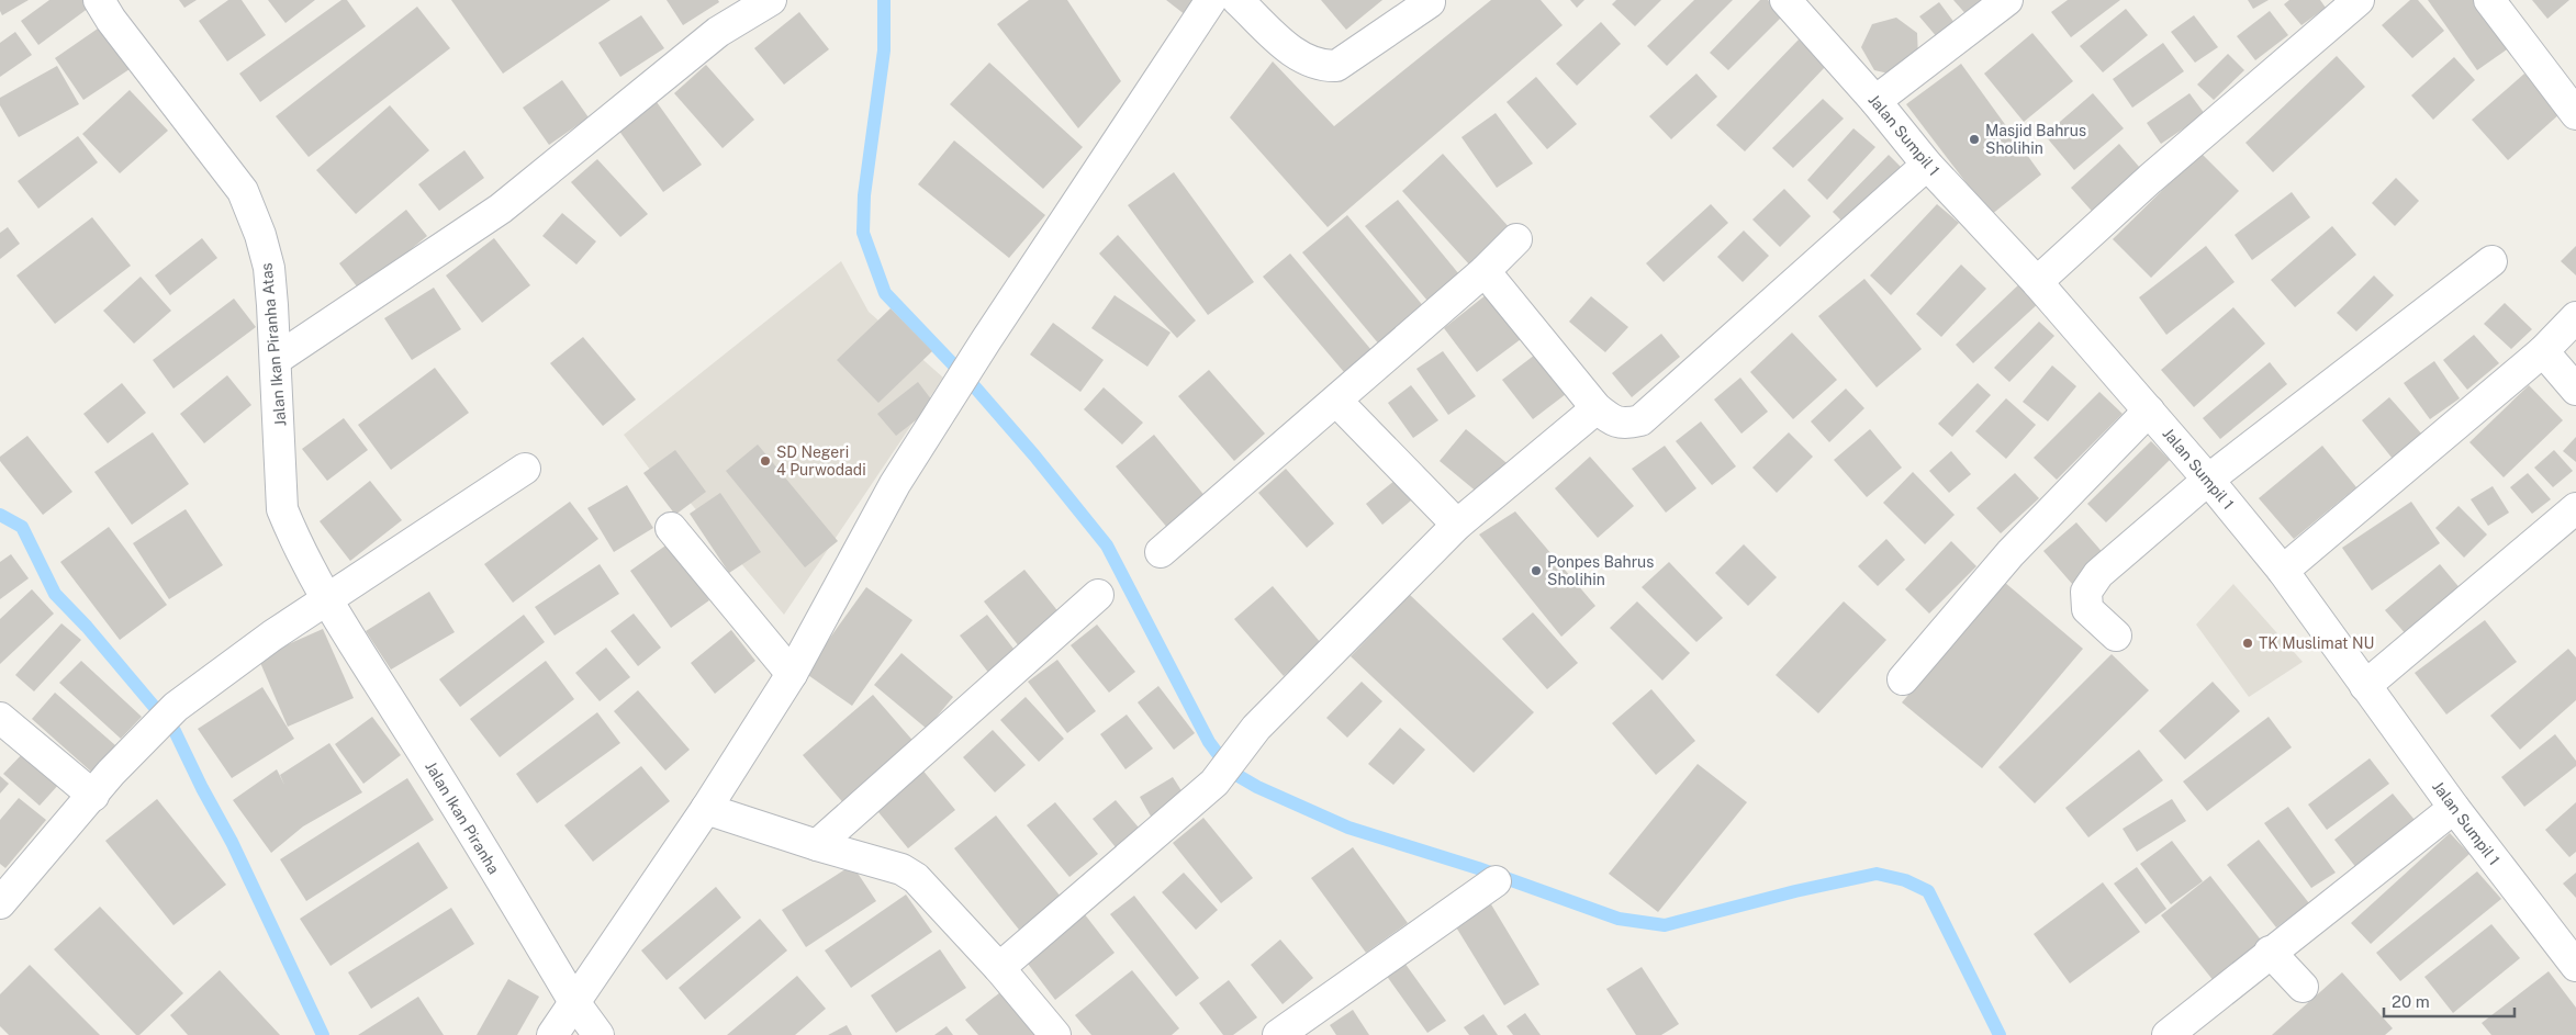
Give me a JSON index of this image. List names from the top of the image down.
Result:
{
  "streets": {
    "street": ["Jalan Sumpil 1", "Jalan Ikan Piranha Atas", "Jalan Ikan Piranha"]
  },
  "crossings": [
    ["Jalan Ikan Piranha Atas", "Jalan Ikan Piranha"]
  ],
  "places": [
    "Masjid Bahrus Sholihin",
    "SD Negeri 4 Purwodadi",
    "Ponpes Bahrus Sholihin",
    "TK Muslimat NU"
  ],
  "scale_bar": "20 m"
}
